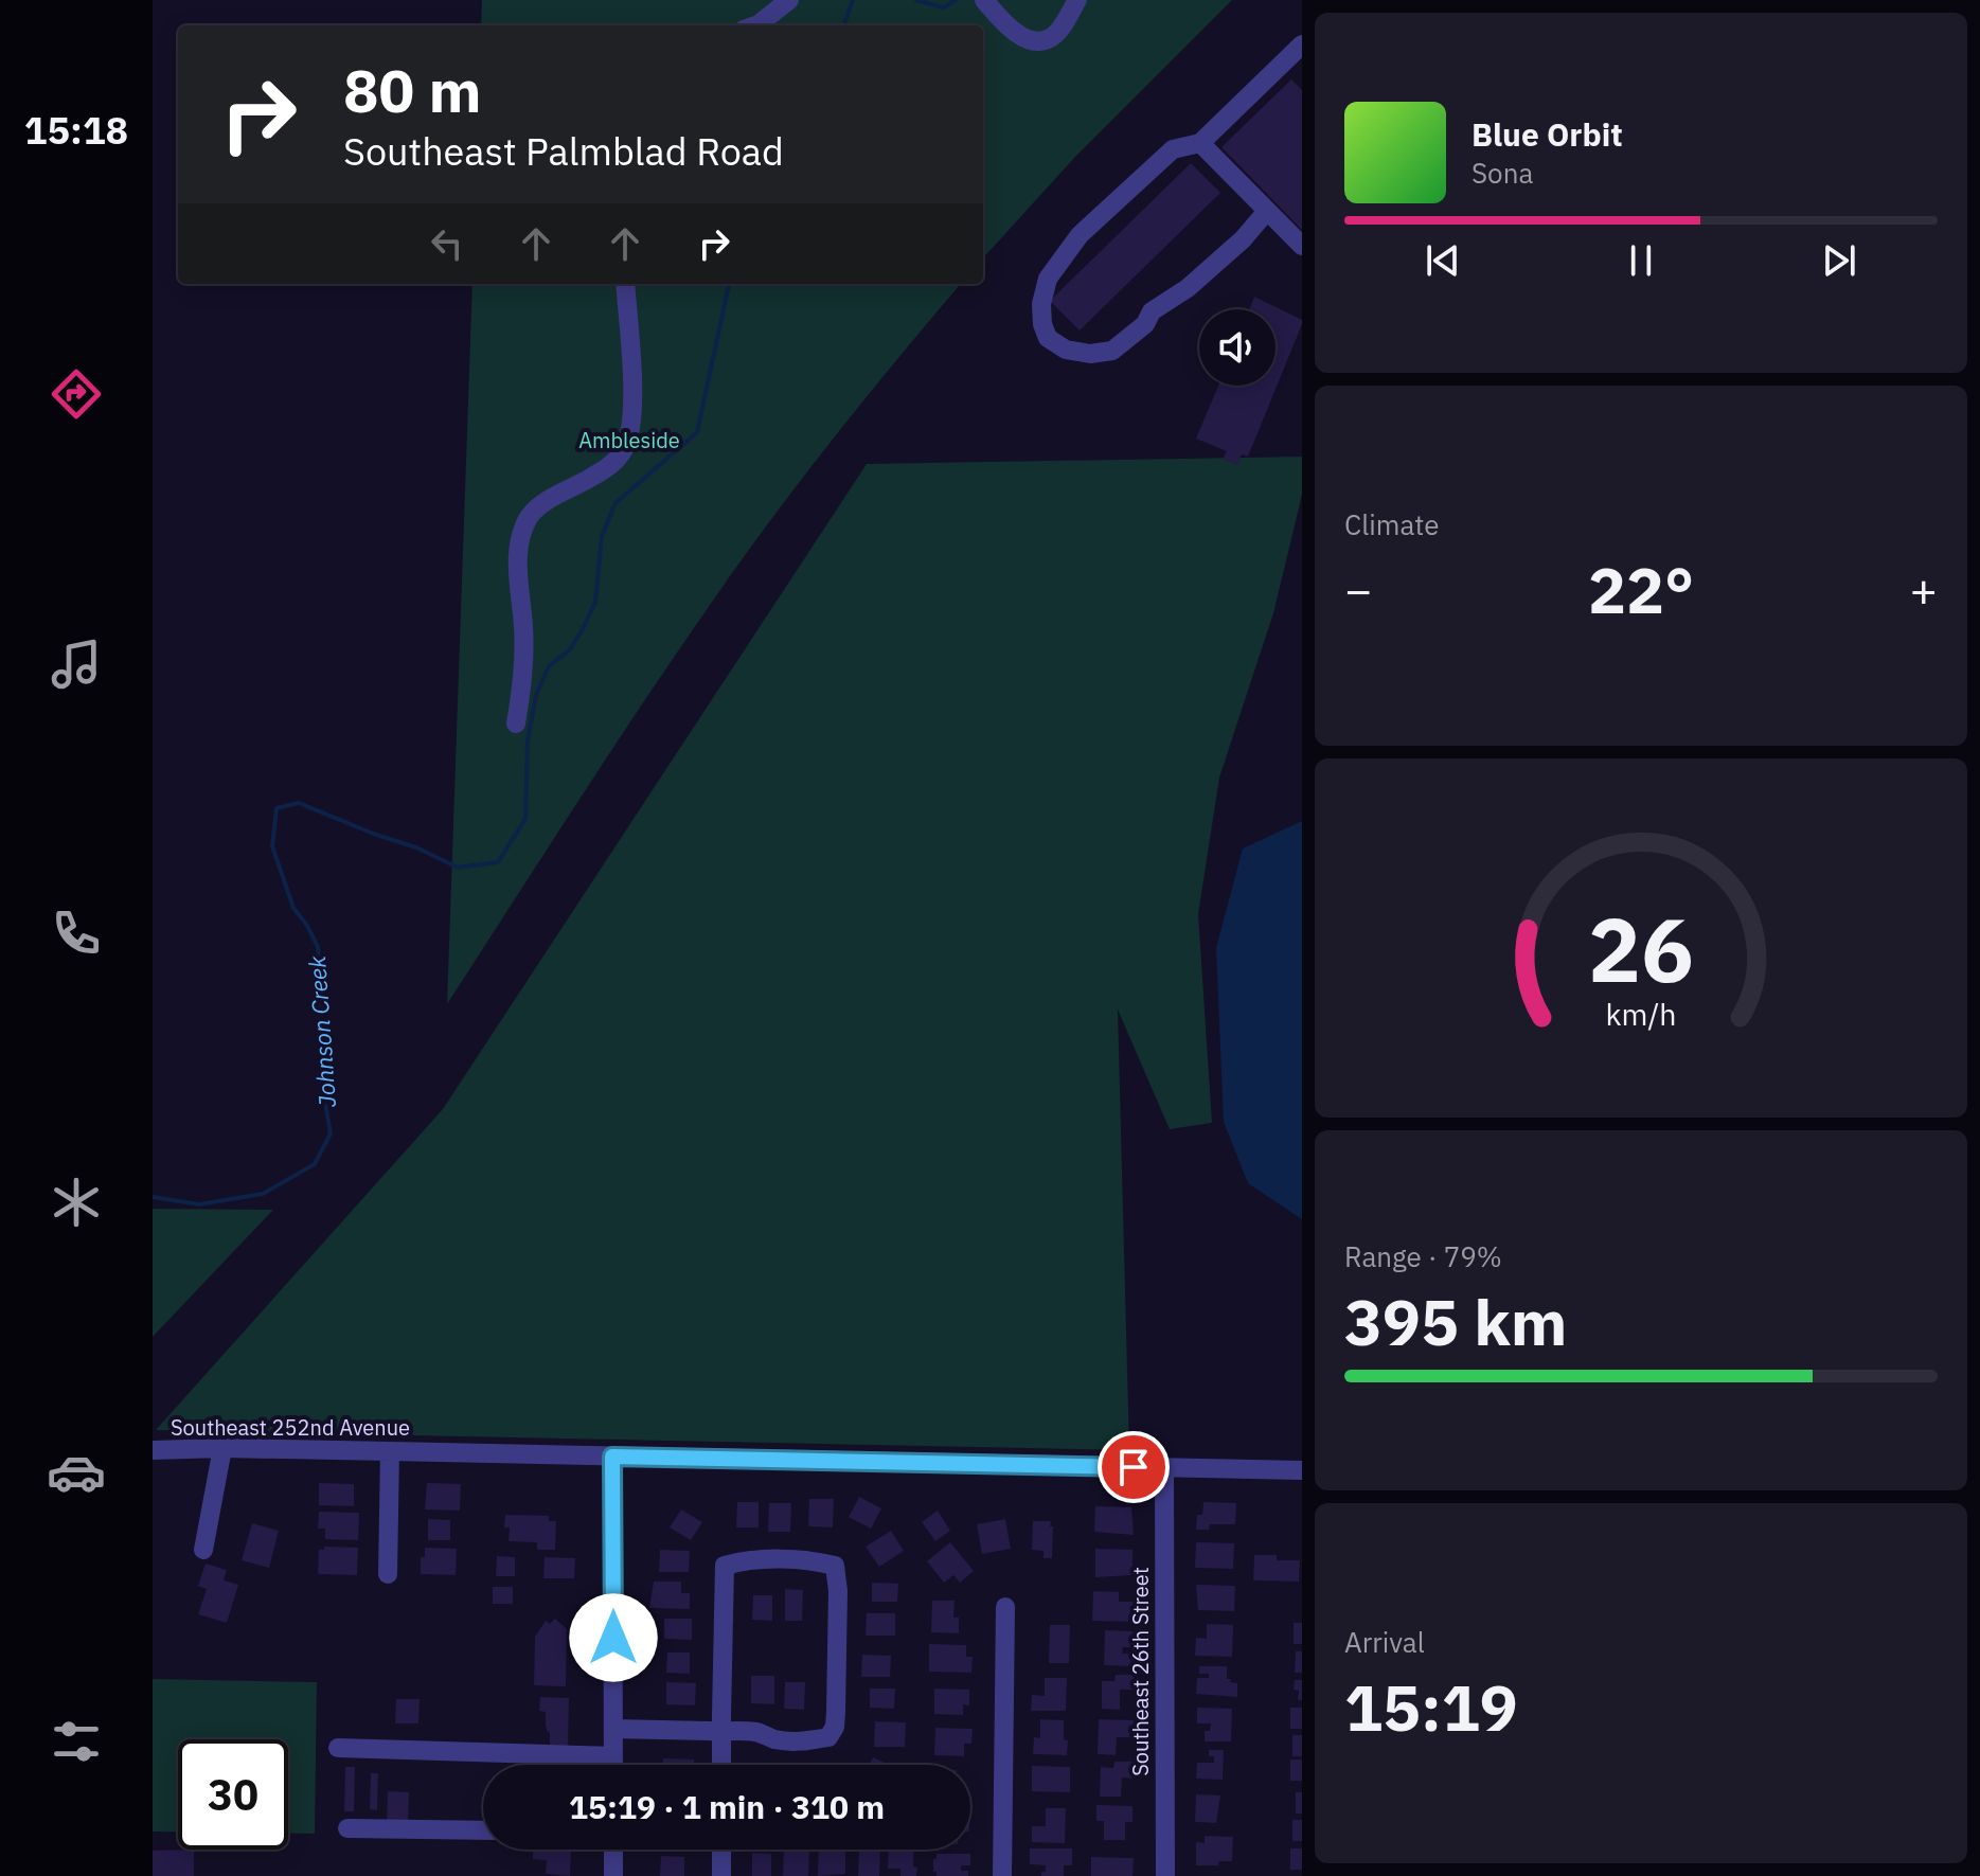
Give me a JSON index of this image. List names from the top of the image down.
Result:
{
  "streets": {
    "street": ["Southeast 252nd Avenue", "Southeast 26th Street"]
  },
  "crossings": [
    ["Southeast 252nd Avenue", "Southeast 26th Street"]
  ],
  "water": ["Johnson Creek"],
  "parks": ["Ambleside"],
  "page": {
    "tabs": "15:18",
    "turn": ["80 m", "Southeast Palmblad Road"],
    "song": ["Blue Orbit", "Sona"],
    "tile": [
      "Climate",
      ["Range · 79%", "395 km"],
      ["Arrival", "15:19"]
    ],
    "heat": ["−", "22°", "+"],
    "limit": "30",
    "trip": "15:19 · 1 min · 310 m",
    "gauge": ["26", "km/h"]
  }
}
